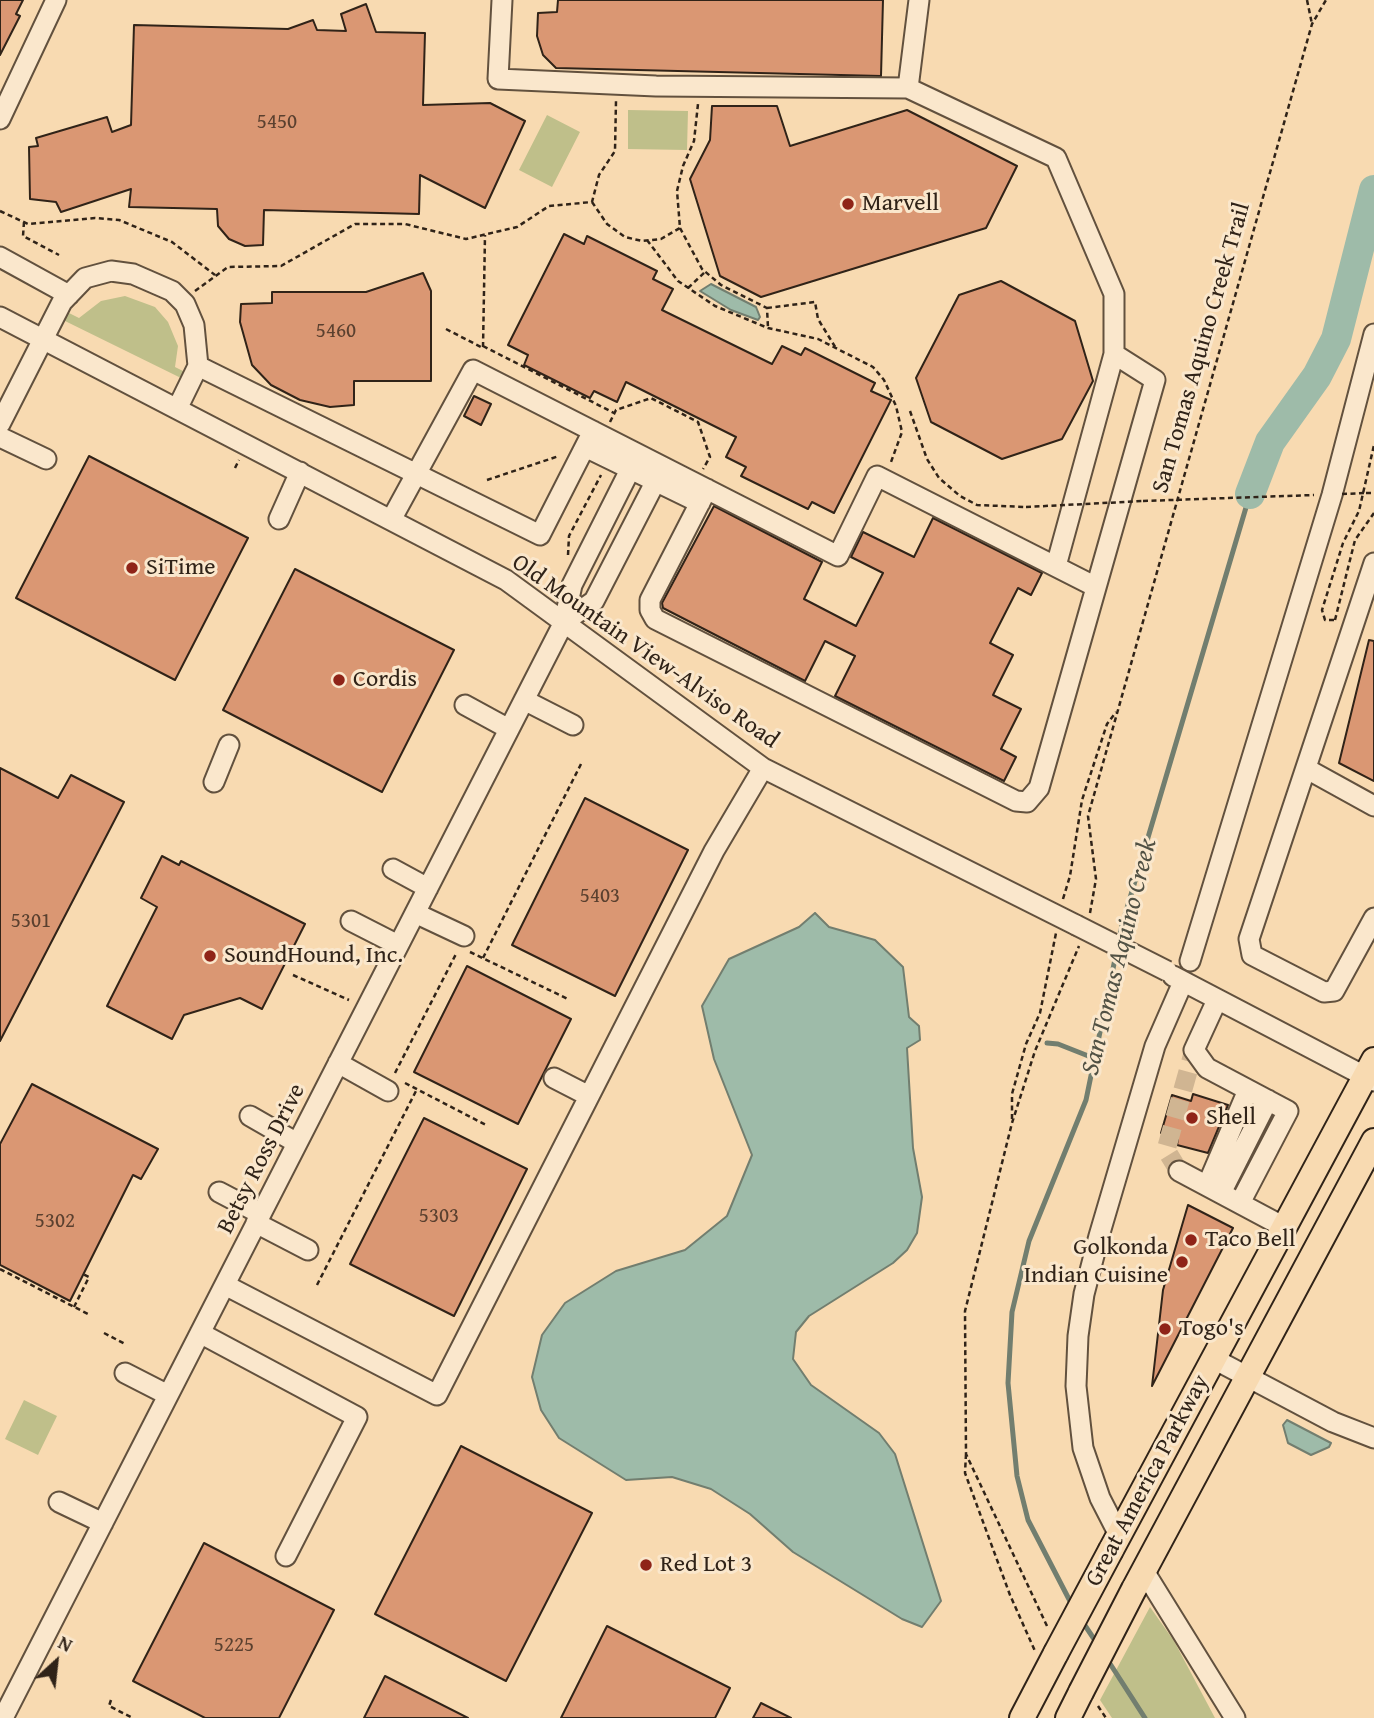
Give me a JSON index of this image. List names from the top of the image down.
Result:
{
  "streets": {
    "main road": ["Great America Parkway"],
    "street": ["Old Mountain View-Alviso Road", "Betsy Ross Drive"],
    "path": ["San Tomas Aquino Creek Trail"]
  },
  "crossings": [
    ["San Tomas Aquino Creek Trail", "Old Mountain View-Alviso Road"],
    ["San Tomas Aquino Creek Trail", "Great America Parkway"],
    ["Old Mountain View-Alviso Road", "Betsy Ross Drive"],
    ["Old Mountain View-Alviso Road", "Great America Parkway"]
  ],
  "water": ["San Tomas Aquino Creek"],
  "places": [
    "Marvell",
    "SiTime",
    "Cordis",
    "SoundHound, Inc.",
    "Shell",
    "Taco Bell",
    "Golkonda Indian Cuisine",
    "Togo's",
    "Red Lot 3"
  ],
  "house_numbers": [
    "5450",
    "5460",
    "5403",
    "5301",
    "5303",
    "5302",
    "5225"
  ],
  "north": "top right"
}
